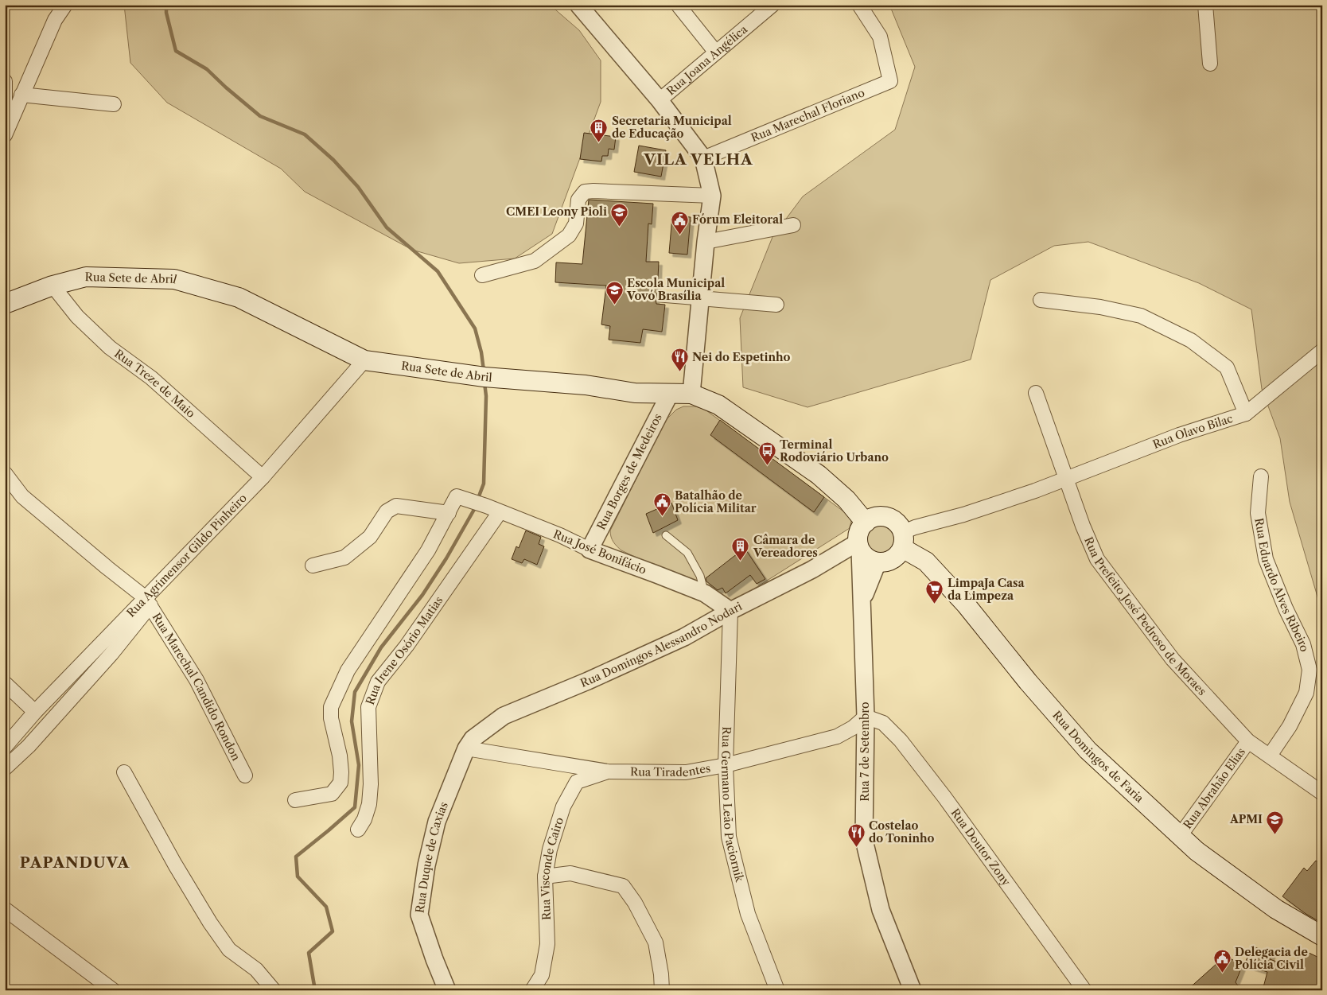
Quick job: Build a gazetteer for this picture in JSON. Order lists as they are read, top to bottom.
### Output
{
  "streets": {
    "main road": ["Rua Sete de Abril", "Rua Domingos de Faria"],
    "street": [
      "Rua Joana Angélica",
      "Rua Marechal Floriano",
      "Rua Treze de Maio",
      "Rua Olavo Bilac",
      "Rua Borges de Medeiros",
      "Rua José Bonifácio",
      "Rua Agrimensor Gildo Pinheiro",
      "Rua Eduardo Alves Ribeiro",
      "Rua Prefeito José Pedroso de Moraes",
      "Rua Domingos Alessandro Nodari",
      "Rua Irene Osório Matias",
      "Rua Marechal Candido Rondon",
      "Rua 7 de Setembro",
      "Rua Tiradentes",
      "Rua Abrahão Elias",
      "Rua Germano Leão Paciornik",
      "Rua Doutor Zony",
      "Rua Duque de Caxias",
      "Rua Visconde Cairo"
    ]
  },
  "crossings": [
    ["Rua Sete de Abril", "Rua Treze de Maio"],
    ["Rua Sete de Abril", "Rua Olavo Bilac"],
    ["Rua Sete de Abril", "Rua Borges de Medeiros"],
    ["Rua Sete de Abril", "Rua Agrimensor Gildo Pinheiro"],
    ["Rua Sete de Abril", "Rua Domingos Alessandro Nodari"],
    ["Rua Sete de Abril", "Rua 7 de Setembro"],
    ["Rua Sete de Abril", "Rua Domingos de Faria"],
    ["Rua Treze de Maio", "Rua Agrimensor Gildo Pinheiro"],
    ["Rua Olavo Bilac", "Rua Prefeito José Pedroso de Moraes"],
    ["Rua Olavo Bilac", "Rua Domingos Alessandro Nodari"],
    ["Rua Olavo Bilac", "Rua 7 de Setembro"],
    ["Rua Olavo Bilac", "Rua Domingos de Faria"],
    ["Rua Borges de Medeiros", "Rua José Bonifácio"],
    ["Rua José Bonifácio", "Rua Domingos Alessandro Nodari"],
    ["Rua José Bonifácio", "Rua Irene Osório Matias"],
    ["Rua José Bonifácio", "Rua Germano Leão Paciornik"],
    ["Rua Agrimensor Gildo Pinheiro", "Rua Marechal Candido Rondon"],
    ["Rua Eduardo Alves Ribeiro", "Rua Prefeito José Pedroso de Moraes"],
    ["Rua Prefeito José Pedroso de Moraes", "Rua Abrahão Elias"],
    ["Rua Domingos Alessandro Nodari", "Rua 7 de Setembro"],
    ["Rua Domingos Alessandro Nodari", "Rua Domingos de Faria"],
    ["Rua Domingos Alessandro Nodari", "Rua Tiradentes"],
    ["Rua Domingos Alessandro Nodari", "Rua Germano Leão Paciornik"],
    ["Rua Domingos Alessandro Nodari", "Rua Duque de Caxias"],
    ["Rua 7 de Setembro", "Rua Domingos de Faria"],
    ["Rua 7 de Setembro", "Rua Tiradentes"],
    ["Rua 7 de Setembro", "Rua Doutor Zony"],
    ["Rua Domingos de Faria", "Rua Abrahão Elias"],
    ["Rua Tiradentes", "Rua Germano Leão Paciornik"],
    ["Rua Tiradentes", "Rua Doutor Zony"],
    ["Rua Tiradentes", "Rua Duque de Caxias"],
    ["Rua Tiradentes", "Rua Visconde Cairo"]
  ],
  "districts": ["VILA VELHA", "PAPANDUVA"],
  "places": {
    "building": ["Secretaria Municipal de Educação", "Câmara de Vereadores"],
    "school or university": ["CMEI Leony Pioli", "Escola Municipal Vovó Brasília", "APMI"],
    "public building": ["Fórum Eleitoral", "Batalhão de Polícia Militar", "Delegacia de Polícia Civil"],
    "restaurant": ["Nei do Espetinho", "Costelao do Toninho"],
    "bus stop": ["Terminal Rodoviário Urbano"],
    "supermarket": ["LimpaJa Casa da Limpeza"]
  }
}
